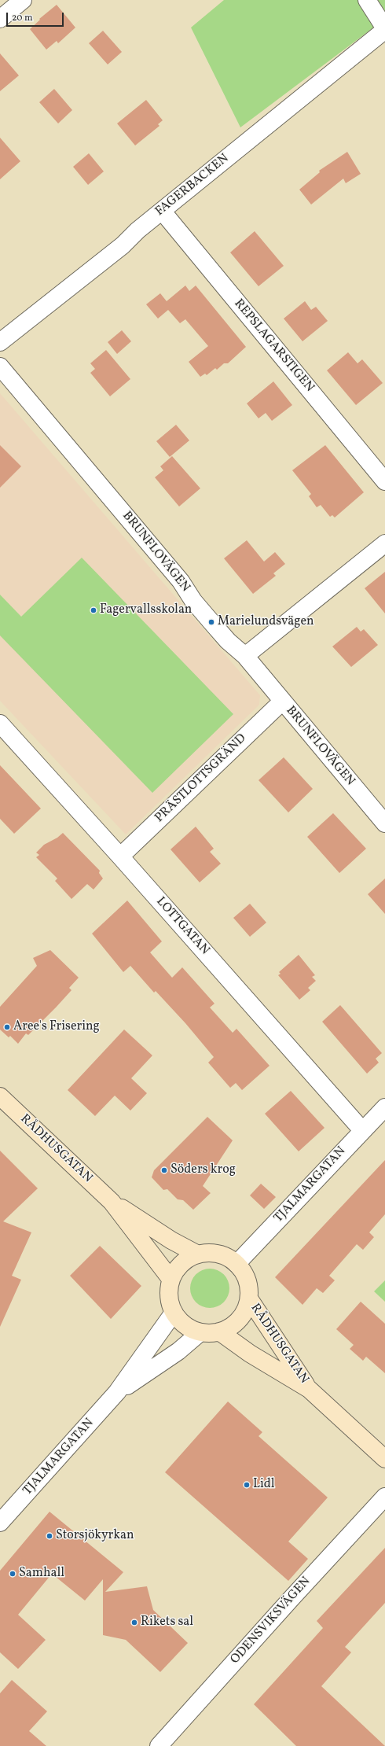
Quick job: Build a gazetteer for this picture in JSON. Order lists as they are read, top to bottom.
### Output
{
  "streets": {
    "main road": ["RÅDHUSGATAN"],
    "street": [
      "FAGERBACKEN",
      "REPSLAGARSTIGEN",
      "BRUNFLOVÄGEN",
      "PRÄSTLOTTSGRÄND",
      "LOTTGATAN",
      "TJALMARGATAN",
      "ODENSVIKSVÄGEN"
    ]
  },
  "crossings": [
    ["FAGERBACKEN", "REPSLAGARSTIGEN"],
    ["BRUNFLOVÄGEN", "PRÄSTLOTTSGRÄND"],
    ["PRÄSTLOTTSGRÄND", "LOTTGATAN"],
    ["LOTTGATAN", "TJALMARGATAN"],
    ["RÅDHUSGATAN", "TJALMARGATAN"]
  ],
  "places": [
    "Fagervallsskolan",
    "Marielundsvägen",
    "Aree's Frisering",
    "Söders krog",
    "Lidl",
    "Storsjökyrkan",
    "Samhall",
    "Rikets sal"
  ],
  "scale_bar": "20 m"
}
